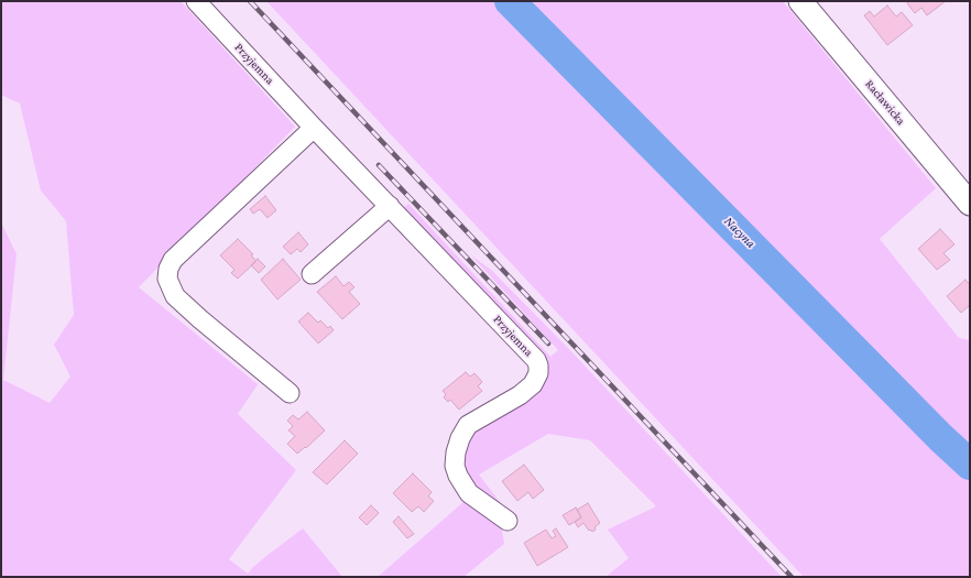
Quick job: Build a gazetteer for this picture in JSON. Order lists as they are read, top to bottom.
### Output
{
  "streets": {
    "street": ["Przyjemna", "Racławicka"]
  },
  "water": ["Nacyna"]
}
